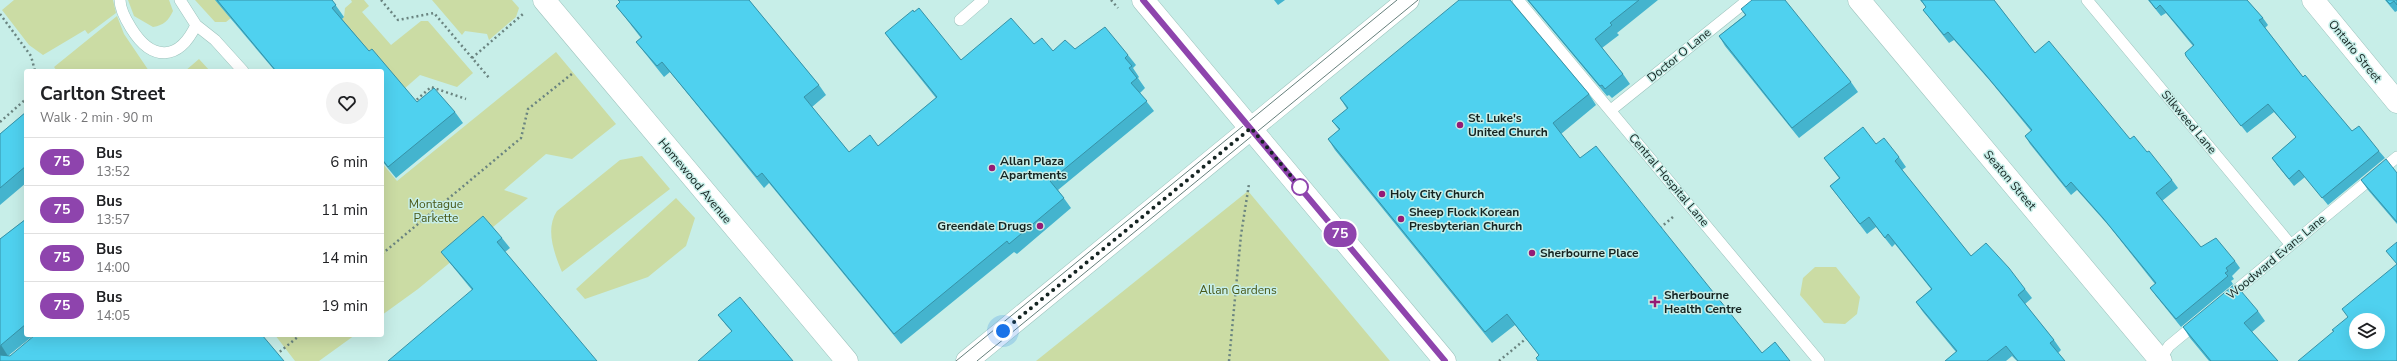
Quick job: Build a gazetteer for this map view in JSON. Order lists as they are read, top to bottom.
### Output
{
  "streets": {
    "street": ["Ontario Street", "Seaton Street", "Homewood Avenue"],
    "lane": [
      "Doctor O Lane",
      "Silkweed Lane",
      "Central Hospital Lane",
      "Woodward Evans Lane"
    ]
  },
  "crossings": [
    ["Doctor O Lane", "Central Hospital Lane"],
    ["Silkweed Lane", "Woodward Evans Lane"]
  ],
  "parks": ["Montague Parkette", "Allan Gardens"],
  "places": {
    "other": [
      "St. Luke's United Church",
      "Allan Plaza Apartments",
      "Holy City Church",
      "Sheep Flock Korean Presbyterian Church",
      "Greendale Drugs",
      "Sherbourne Place"
    ],
    "health": ["Sherbourne Health Centre"]
  },
  "lines": ["bus line 75"],
  "page": {
    "on_map": "75",
    "heading": ["Carlton Street", "Walk · 2 min · 90 m"],
    "list": [
      {
        "mark": "75",
        "name": "Bus",
        "note": "13:52",
        "value": "6 min"
      },
      {
        "mark": "75",
        "name": "Bus",
        "note": "13:57",
        "value": "11 min"
      },
      {
        "mark": "75",
        "name": "Bus",
        "note": "14:00",
        "value": "14 min"
      },
      {
        "mark": "75",
        "name": "Bus",
        "note": "14:05",
        "value": "19 min"
      }
    ]
  }
}
